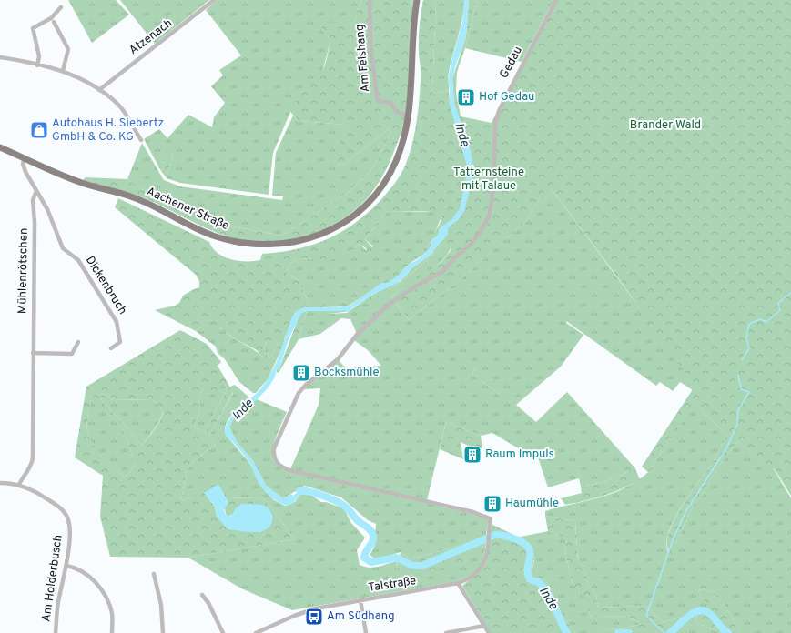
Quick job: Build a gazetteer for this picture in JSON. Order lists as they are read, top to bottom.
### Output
{
  "streets": {
    "main road": ["Aachener Straße"],
    "street": [
      "Atzenach",
      "Am Felshang",
      "Gedau",
      "Mühlenrötschen",
      "Dickenbruch",
      "Am Holderbusch",
      "Talstraße"
    ]
  },
  "crossings": [
    ["Am Felshang", "Aachener Straße"],
    ["Gedau", "Talstraße"],
    ["Aachener Straße", "Dickenbruch"],
    ["Mühlenrötschen", "Dickenbruch"],
    ["Mühlenrötschen", "Am Holderbusch"]
  ],
  "water": ["Inde"],
  "parks": ["Brander Wald", "Tatternsteine mit Talaue"],
  "places": {
    "building": [
      "Hof Gedau",
      "Bocksmühle",
      "Raum Impuls",
      "Haumühle"
    ],
    "shop": ["Autohaus H. Siebertz GmbH & Co. KG"],
    "bus stop": ["Am Südhang"]
  }
}
